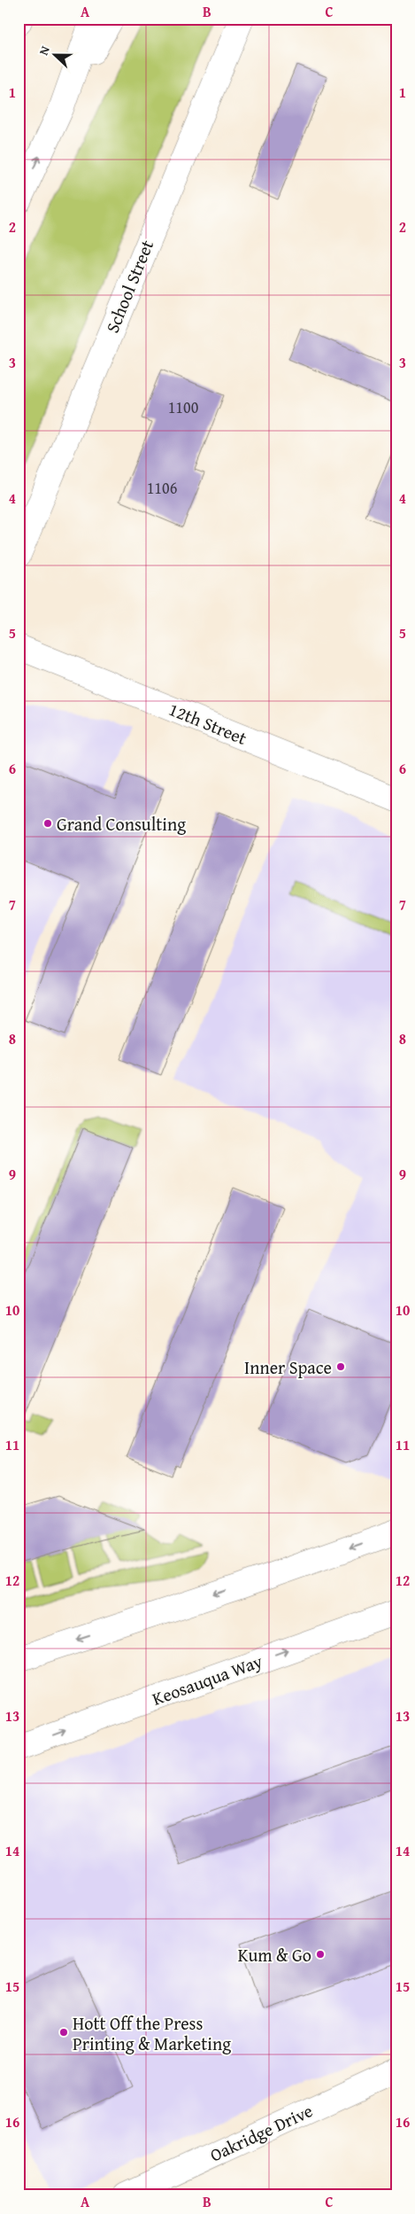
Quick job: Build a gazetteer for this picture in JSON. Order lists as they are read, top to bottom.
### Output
{
  "streets": {
    "main road": [
      "School Street",
      "12th Street",
      "Keosauqua Way",
      "Oakridge Drive"
    ]
  },
  "places": [
    "Grand Consulting",
    "Inner Space",
    "Kum & Go",
    "Hott Off the Press Printing & Marketing"
  ],
  "house_numbers": ["1100", "1106"],
  "north": "left",
  "grid": {
    "columns": ["A", "B", "C"],
    "rows": [
      "1",
      "2",
      "3",
      "4",
      "5",
      "6",
      "7",
      "8",
      "9",
      "10",
      "11",
      "12",
      "13",
      "14",
      "15",
      "16"
    ]
  }
}
